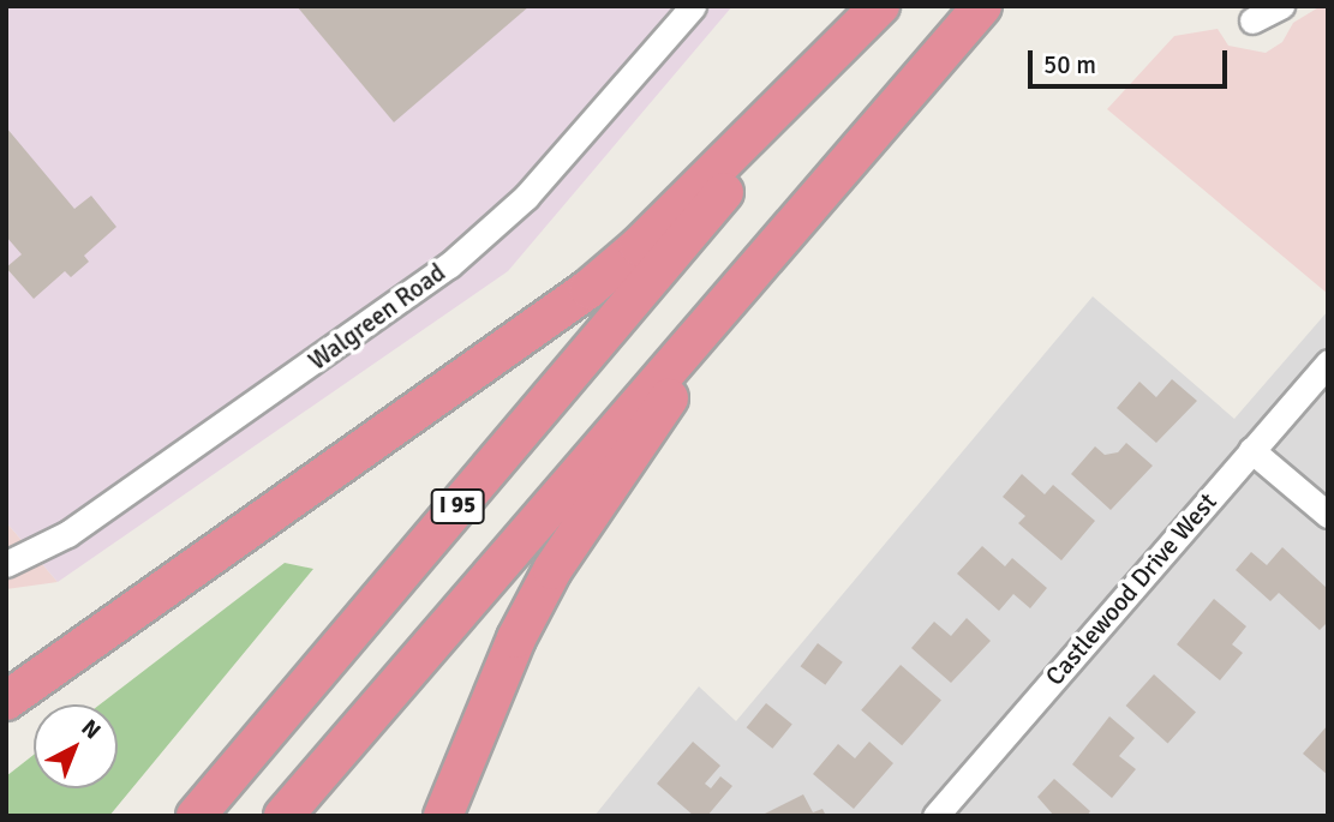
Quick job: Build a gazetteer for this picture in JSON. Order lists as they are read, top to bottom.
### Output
{
  "streets": {
    "highway": ["I 95"],
    "street": ["Walgreen Road", "Castlewood Drive West"]
  },
  "scale_bar": "50 m",
  "north": "top right"
}
